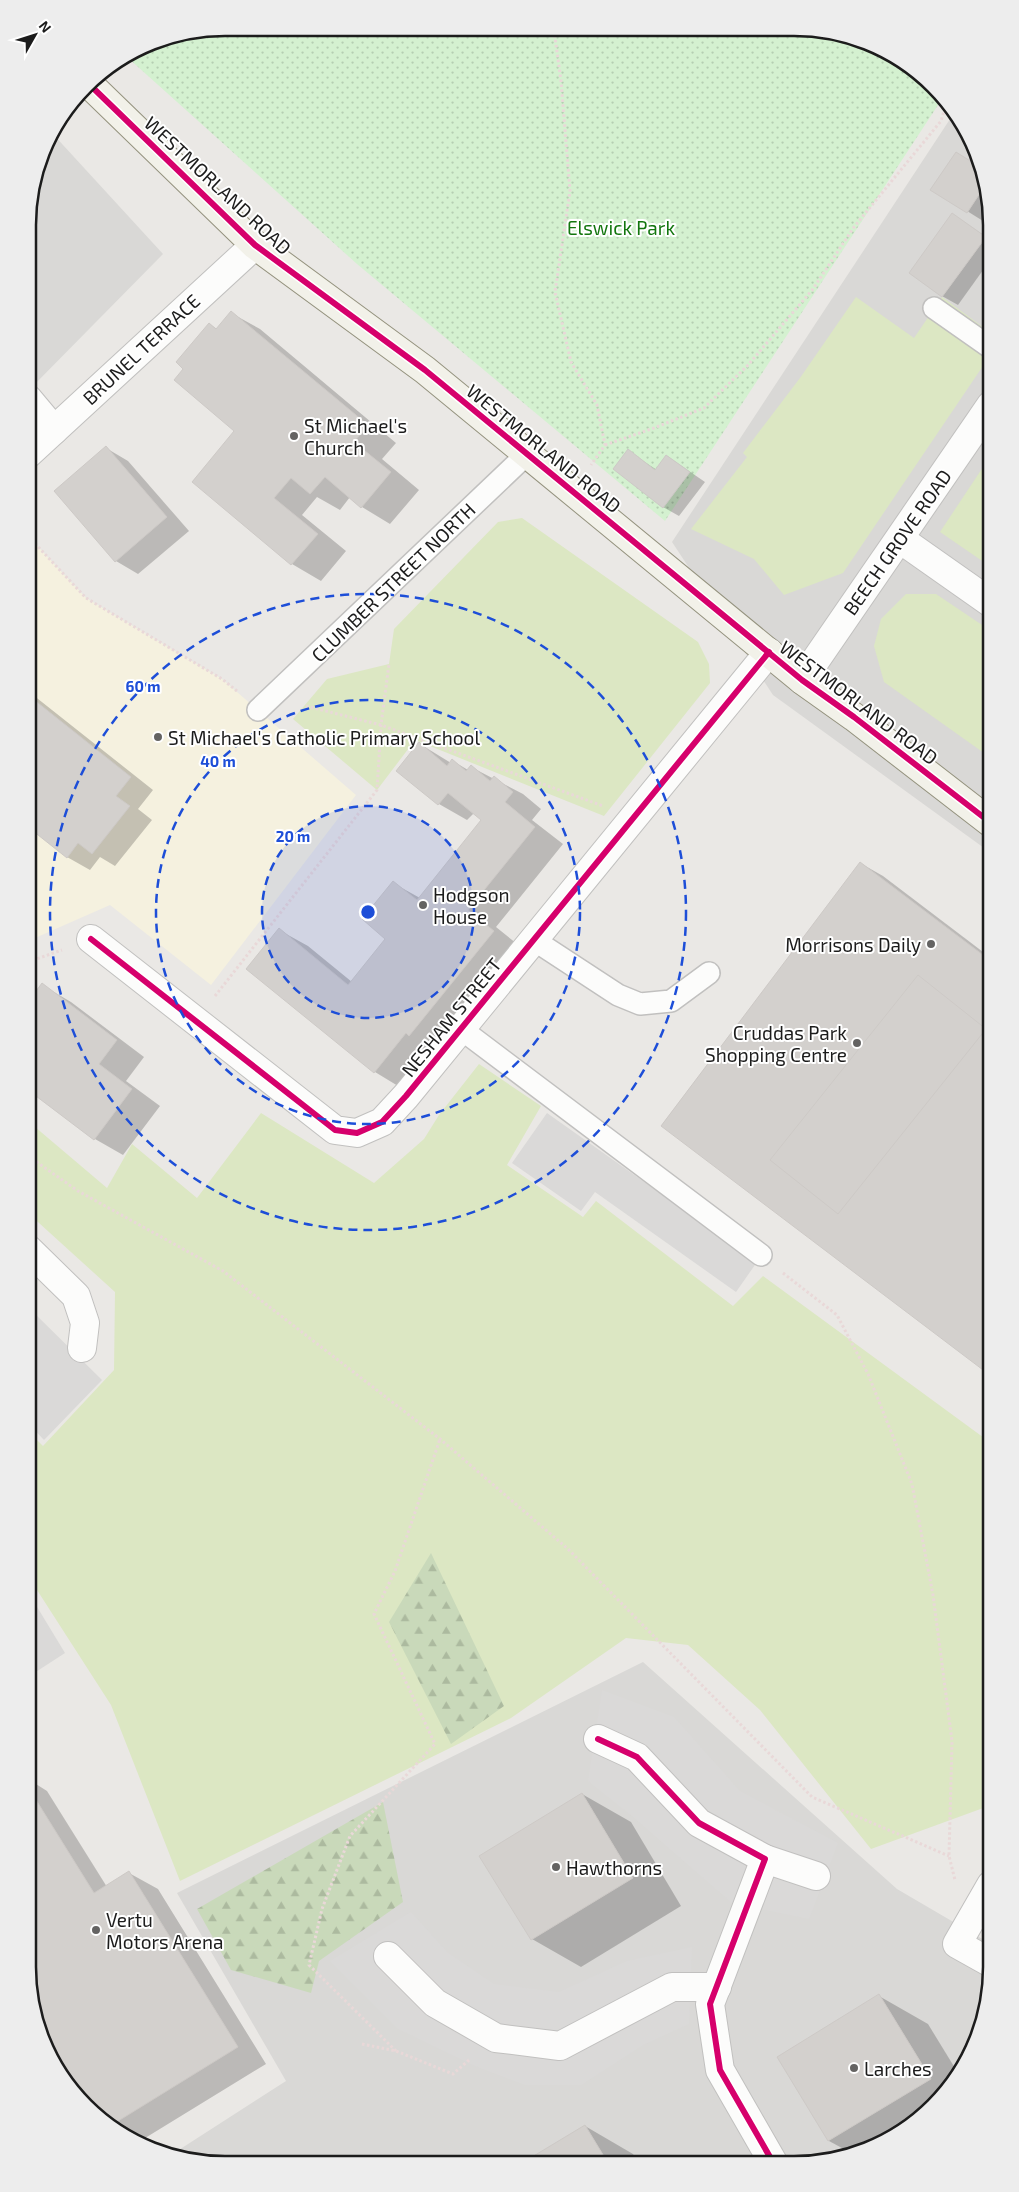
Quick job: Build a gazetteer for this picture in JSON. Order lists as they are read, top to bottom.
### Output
{
  "streets": {
    "street": [
      "WESTMORLAND ROAD",
      "BRUNEL TERRACE",
      "BEECH GROVE ROAD",
      "NESHAM STREET"
    ],
    "lane": ["CLUMBER STREET NORTH"]
  },
  "crossings": [
    ["WESTMORLAND ROAD", "BRUNEL TERRACE"],
    ["WESTMORLAND ROAD", "BEECH GROVE ROAD"],
    ["WESTMORLAND ROAD", "CLUMBER STREET NORTH"],
    ["WESTMORLAND ROAD", "NESHAM STREET"]
  ],
  "parks": ["Elswick Park"],
  "places": [
    "St Michael's Church",
    "St Michael's Catholic Primary School",
    "Hodgson House",
    "Morrisons Daily",
    "Cruddas Park Shopping Centre",
    "Hawthorns",
    "Vertu Motors Arena",
    "Larches"
  ],
  "north": "top right",
  "rings": ["60 m", "40 m", "20 m"]
}
